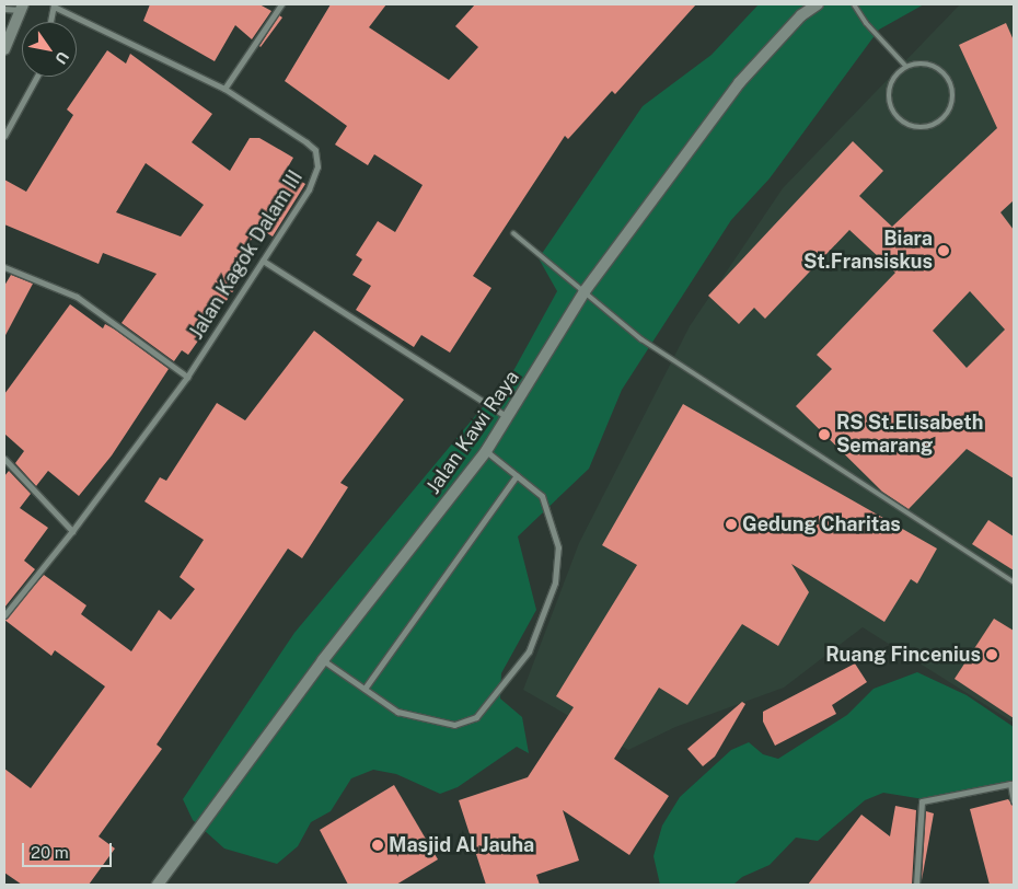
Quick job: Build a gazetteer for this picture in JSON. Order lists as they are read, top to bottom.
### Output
{
  "streets": {
    "main road": ["Jalan Kawi Raya"],
    "street": ["Jalan Kagok Dalam III"]
  },
  "places": [
    "Biara St.Fransiskus",
    "RS St.Elisabeth Semarang",
    "Gedung Charitas",
    "Ruang Fincenius",
    "Masjid Al Jauha"
  ],
  "scale_bar": "20 m",
  "north": "bottom right"
}
